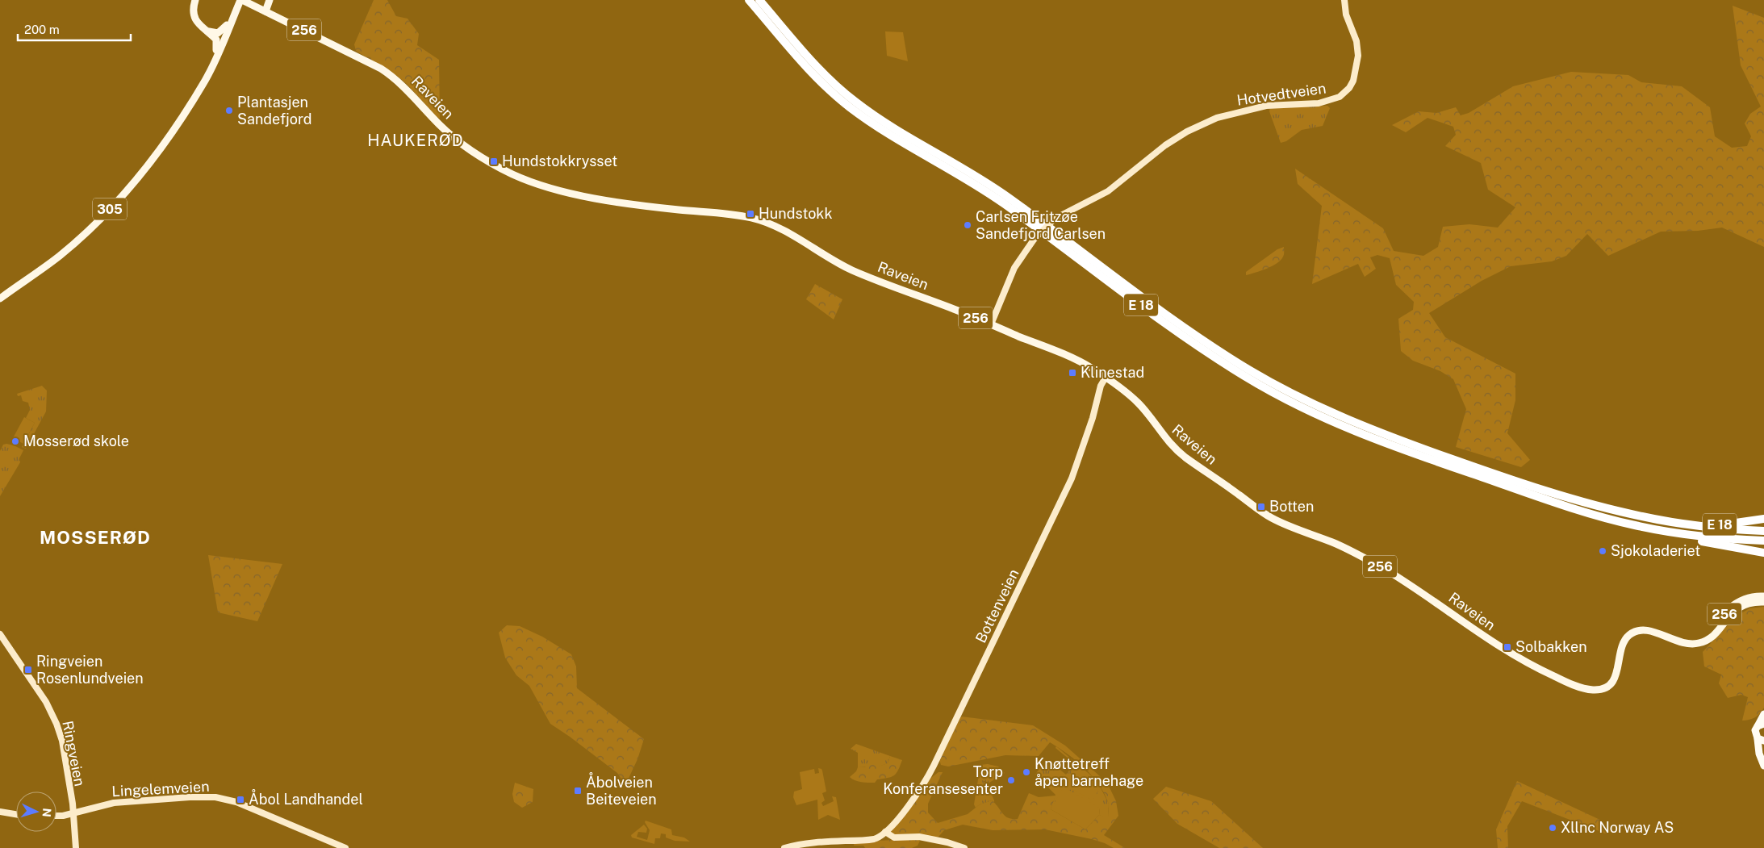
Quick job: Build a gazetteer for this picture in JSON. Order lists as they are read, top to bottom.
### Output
{
  "streets": {
    "highway": ["E 18"],
    "main road": [
      "256",
      "Hotvedtveien",
      "Raveien",
      "305",
      "Bottenveien",
      "Ringveien",
      "Lingelemveien"
    ]
  },
  "crossings": [
    ["256", "Raveien"],
    ["Hotvedtveien", "Raveien"],
    ["Raveien", "305"],
    ["Raveien", "Bottenveien"],
    ["Ringveien", "Lingelemveien"]
  ],
  "districts": ["HAUKERØD", "MOSSERØD"],
  "places": {
    "other": [
      "Plantasjen Sandefjord",
      "Carlsen Fritzøe Sandefjord Carlsen",
      "Mosserød skole",
      "Sjokoladeriet",
      "Knøttetreff åpen barnehage",
      "Torp Konferansesenter",
      "Xllnc Norway AS"
    ],
    "transit": [
      "Hundstokkrysset",
      "Hundstokk",
      "Klinestad",
      "Botten",
      "Solbakken",
      "Ringveien Rosenlundveien",
      "Åbolveien Beiteveien",
      "Åbol Landhandel"
    ]
  },
  "scale_bar": "200 m",
  "north": "right"
}
